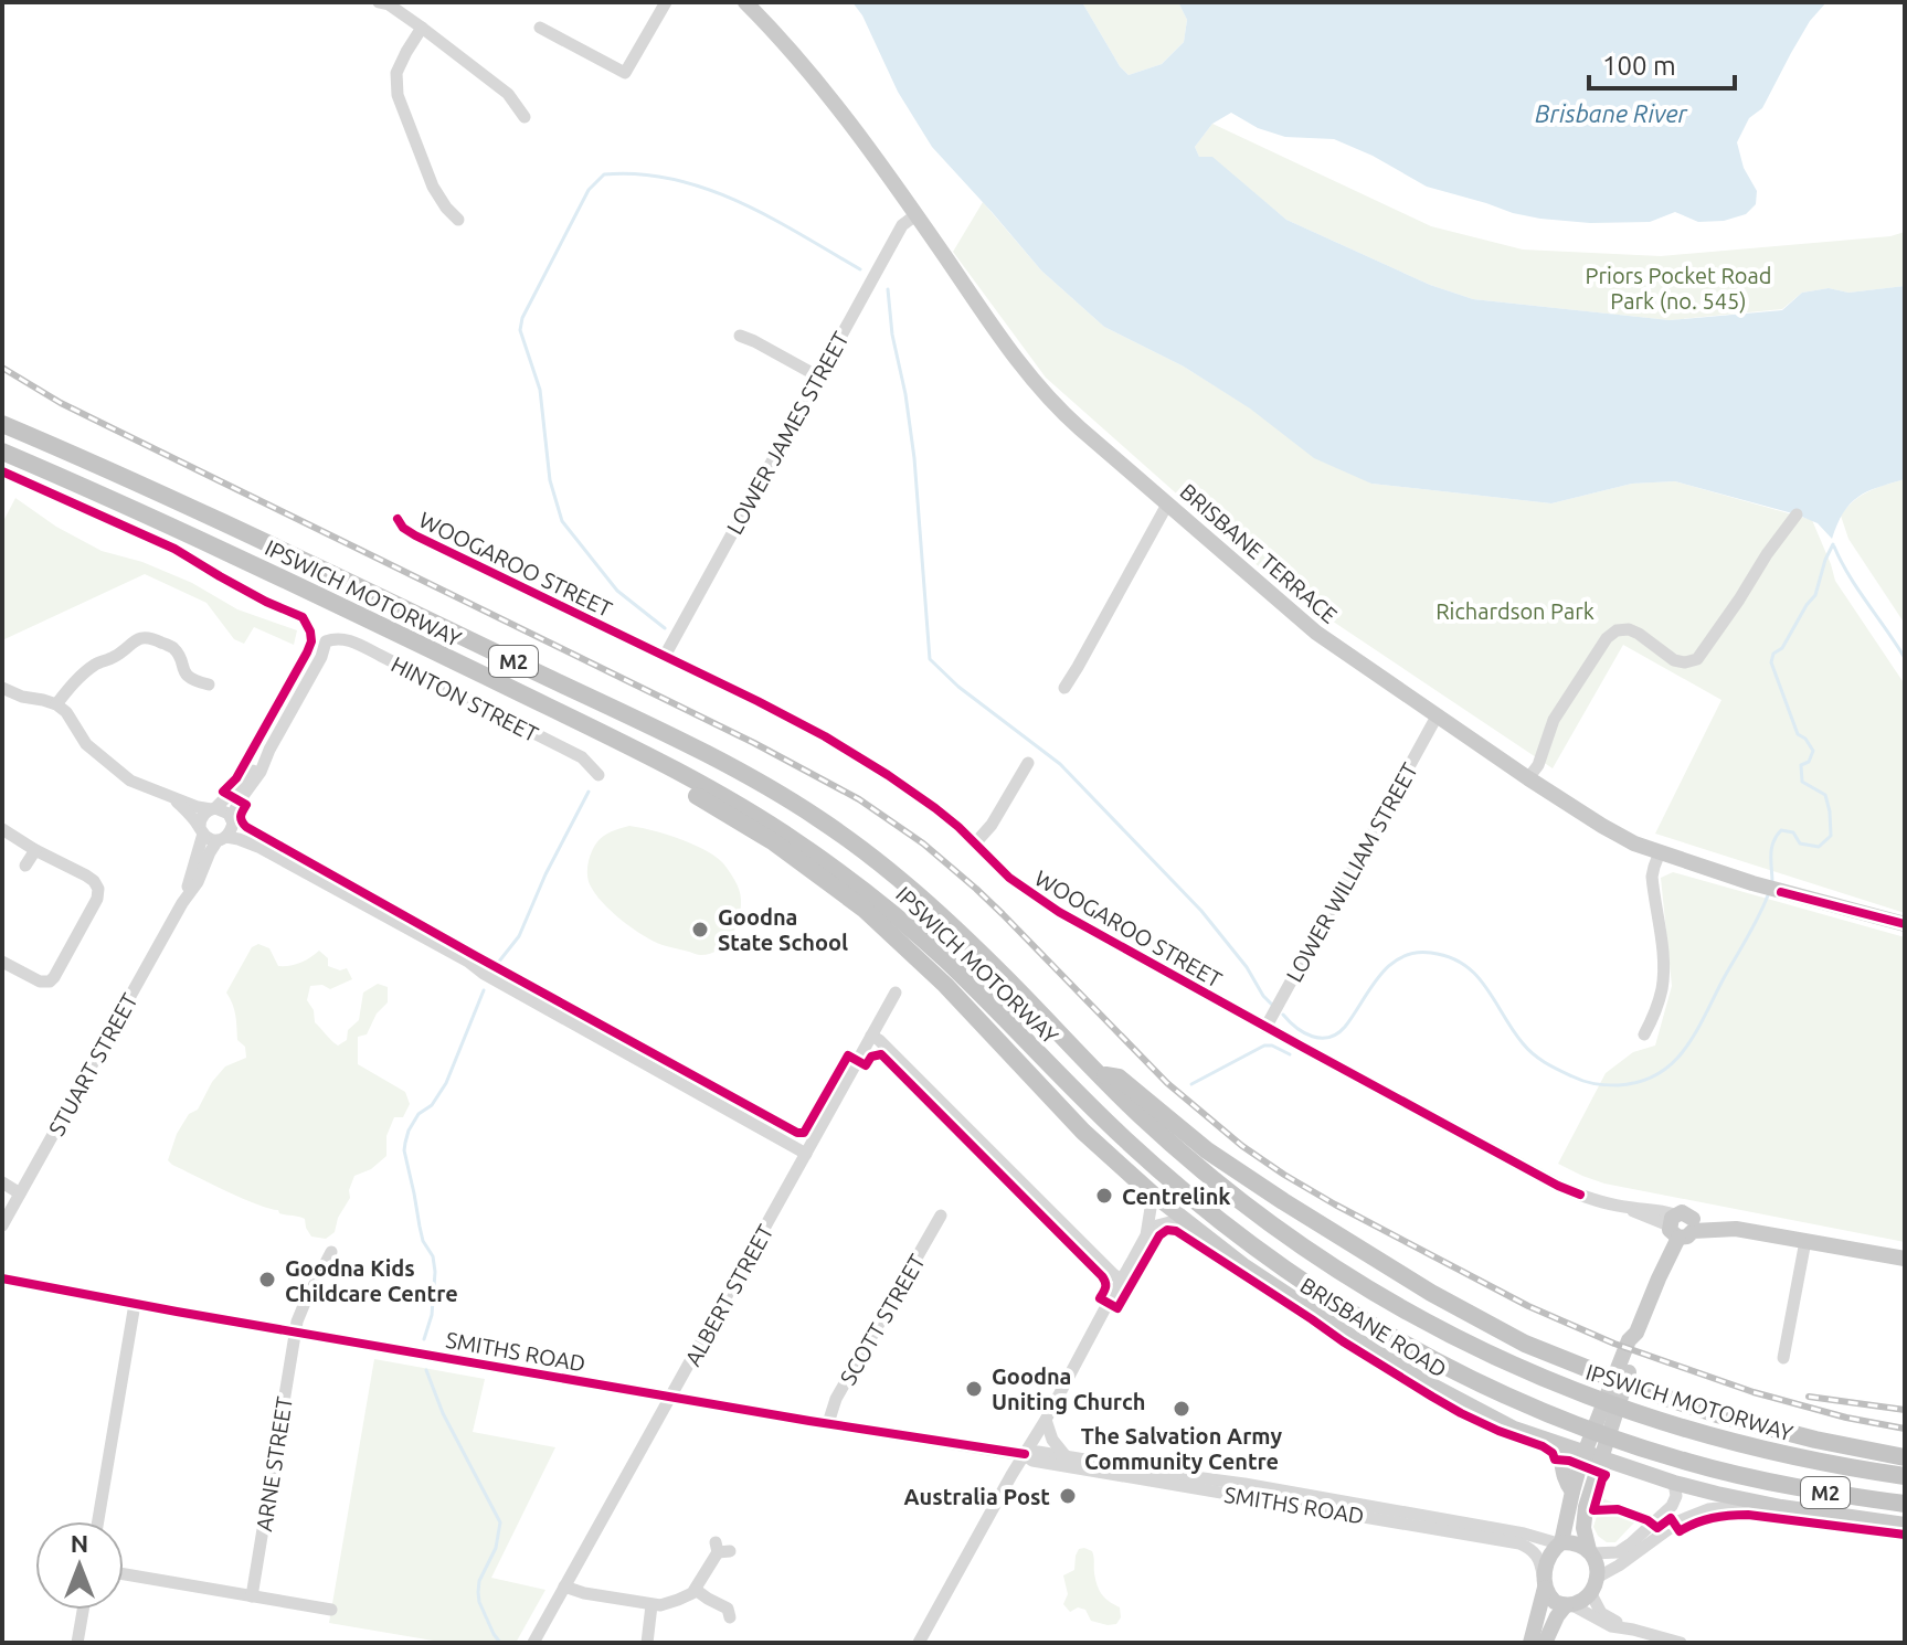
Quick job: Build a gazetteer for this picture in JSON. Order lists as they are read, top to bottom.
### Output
{
  "streets": {
    "highway": ["IPSWICH MOTORWAY", "M2"],
    "main road": ["BRISBANE TERRACE", "WOOGAROO STREET", "BRISBANE ROAD"],
    "street": [
      "LOWER JAMES STREET",
      "HINTON STREET",
      "LOWER WILLIAM STREET",
      "STUART STREET",
      "ALBERT STREET",
      "SCOTT STREET",
      "SMITHS ROAD",
      "ARNE STREET"
    ]
  },
  "crossings": [
    ["LOWER JAMES STREET", "BRISBANE TERRACE"],
    ["LOWER JAMES STREET", "WOOGAROO STREET"],
    ["BRISBANE TERRACE", "LOWER WILLIAM STREET"],
    ["WOOGAROO STREET", "LOWER WILLIAM STREET"],
    ["ALBERT STREET", "SMITHS ROAD"],
    ["SCOTT STREET", "SMITHS ROAD"],
    ["SMITHS ROAD", "ARNE STREET"]
  ],
  "water": ["Brisbane River"],
  "parks": ["Priors Pocket Road Park (no. 545)", "Richardson Park"],
  "places": [
    "Goodna State School",
    "Centrelink",
    "Goodna Kids Childcare Centre",
    "Goodna Uniting Church",
    "The Salvation Army Community Centre",
    "Australia Post"
  ],
  "scale_bar": "100 m",
  "north": "top"
}
